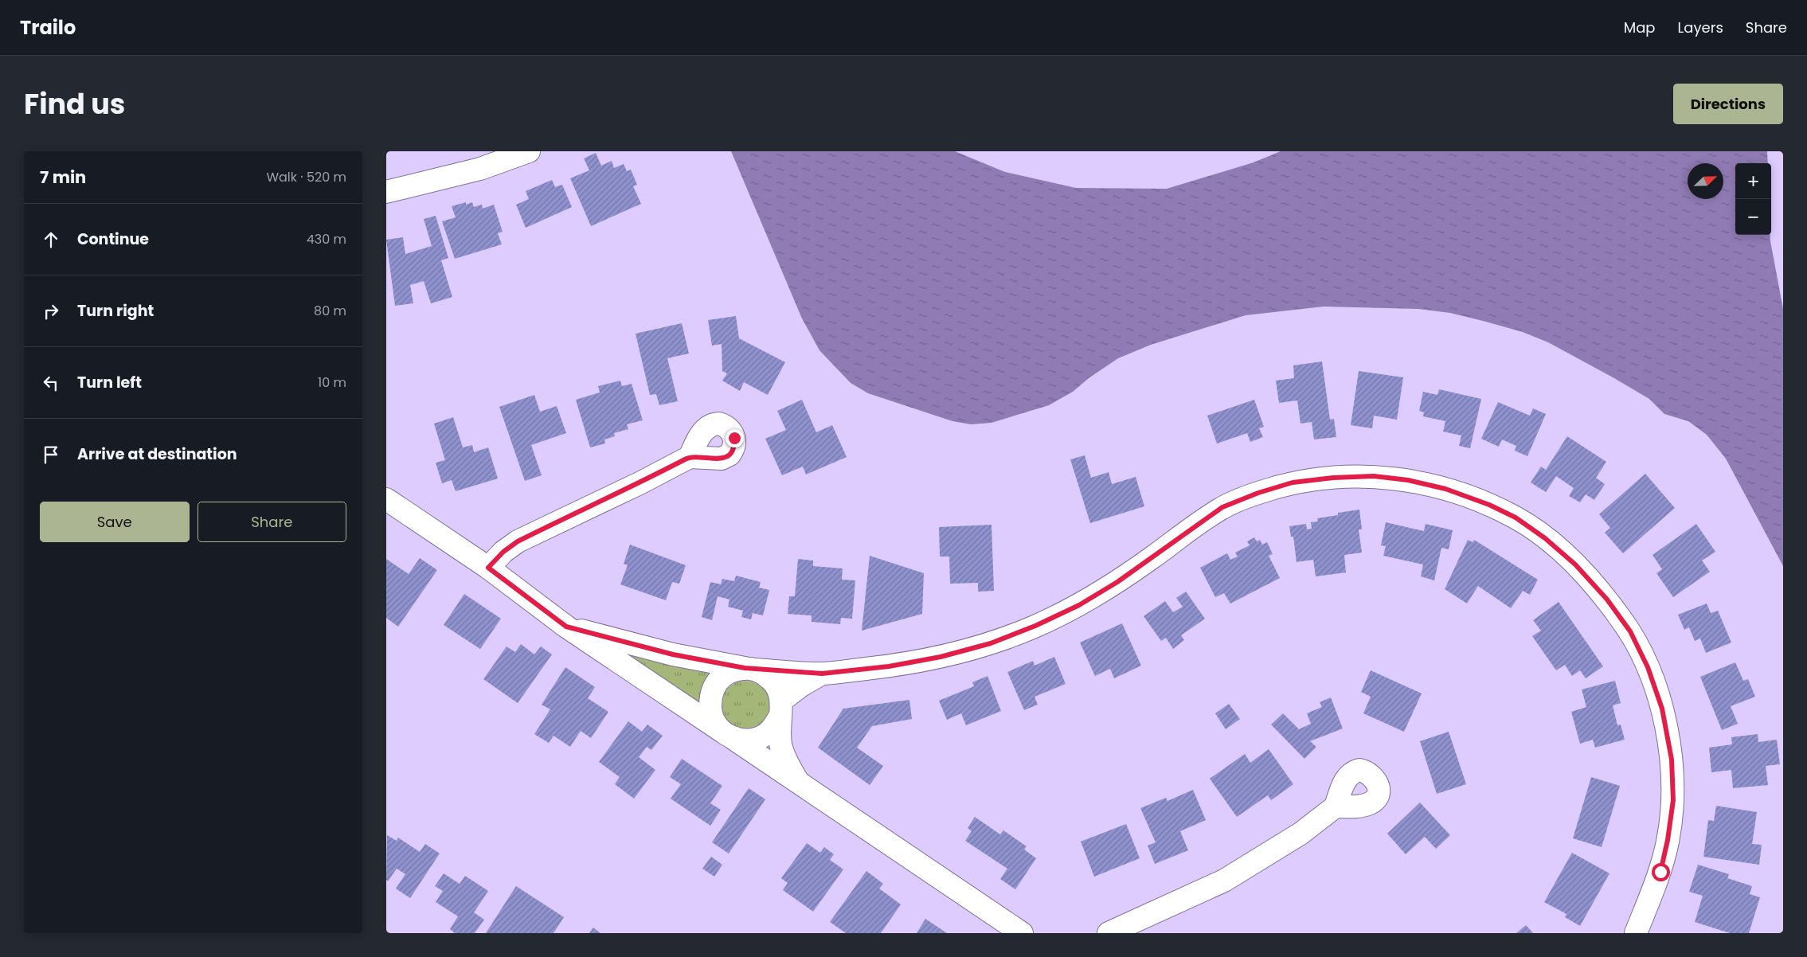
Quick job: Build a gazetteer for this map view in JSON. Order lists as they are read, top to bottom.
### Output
{
  "north": "top right",
  "page": {
    "header": "Trailo",
    "nav": ["Map", "Layers", "Share"],
    "title": "Find us",
    "buttons": [
      "Directions",
      ["Save", "Share"]
    ],
    "heading": ["7 min", "Walk · 520 m"],
    "map_buttons": ["+", "−"],
    "list": [
      ["Continue", "430 m"],
      ["Turn right", "80 m"],
      ["Turn left", "10 m"],
      "Arrive at destination"
    ]
  }
}
